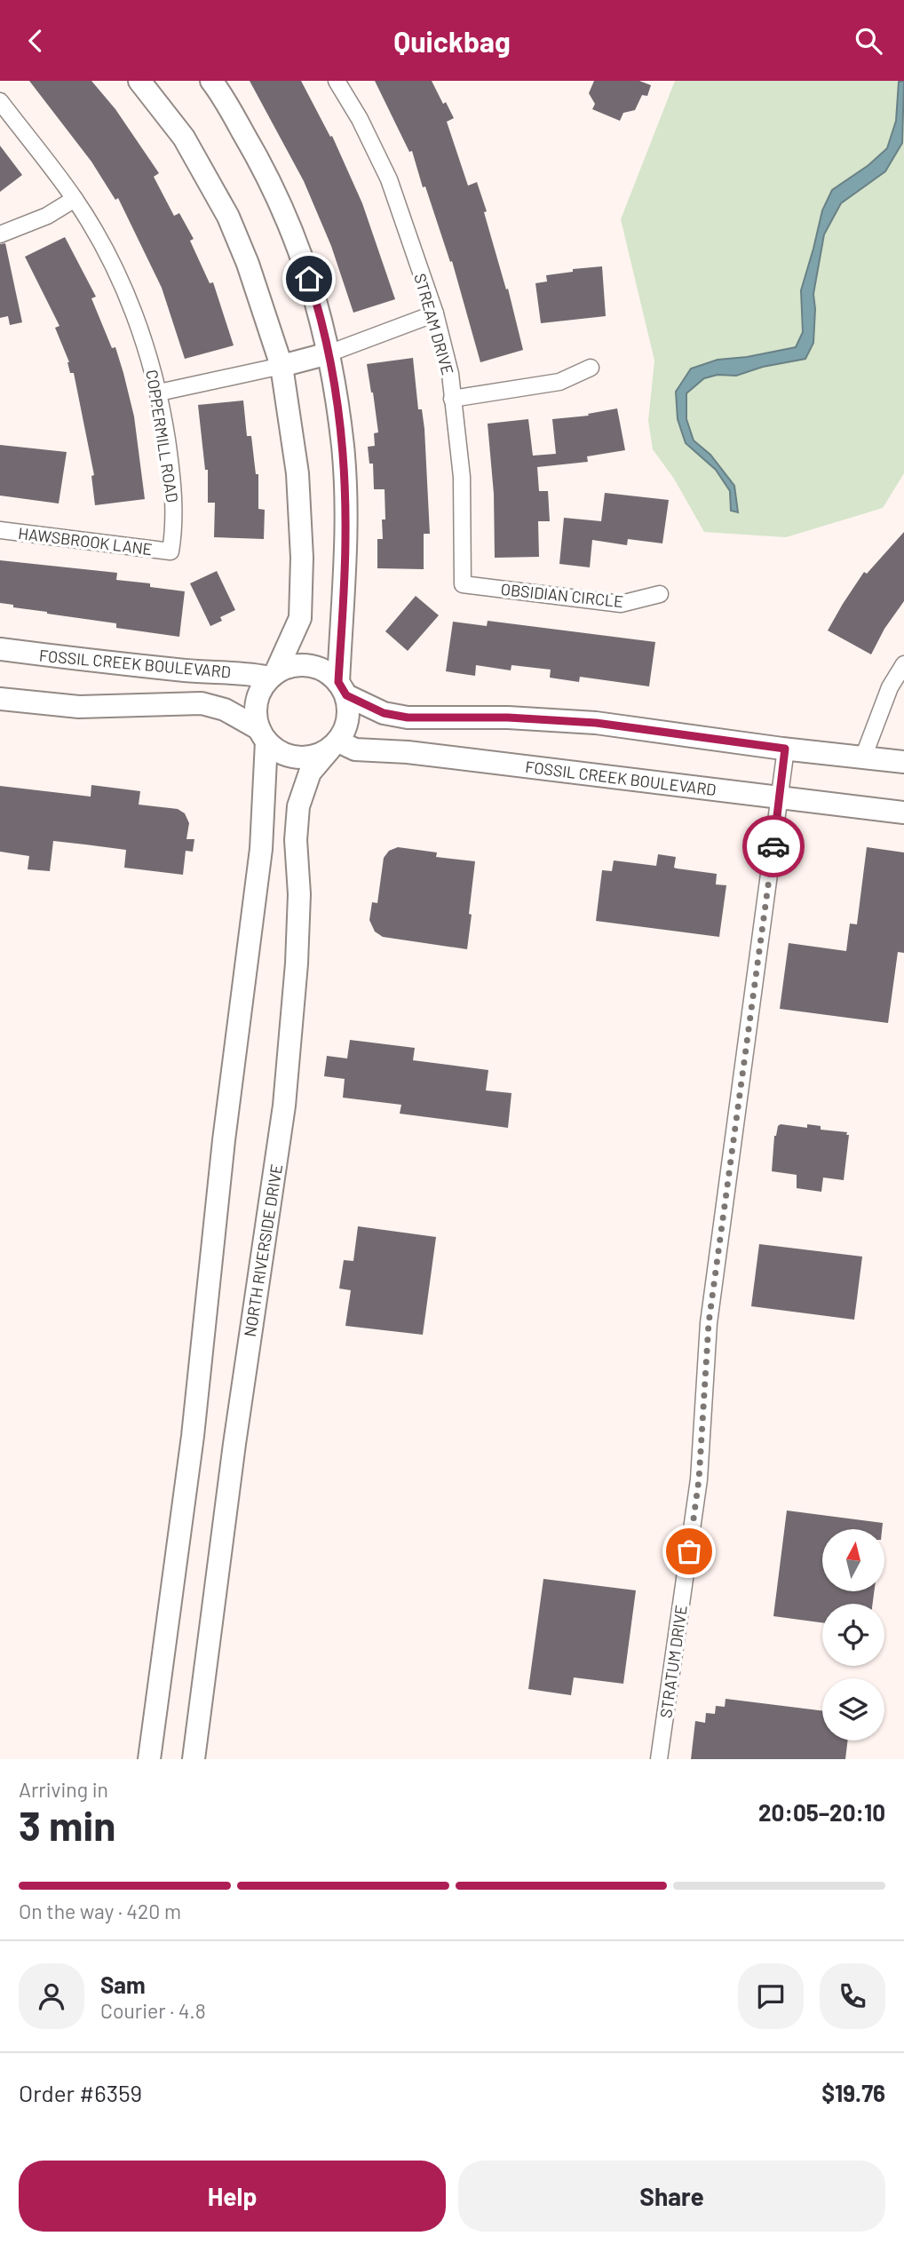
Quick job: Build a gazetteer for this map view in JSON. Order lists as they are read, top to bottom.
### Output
{
  "streets": {
    "main road": ["FOSSIL CREEK BOULEVARD", "NORTH RIVERSIDE DRIVE"],
    "street": [
      "STREAM DRIVE",
      "COPPERMILL ROAD",
      "HAWSBROOK LANE",
      "OBSIDIAN CIRCLE",
      "STRATUM DRIVE"
    ]
  },
  "crossings": [
    ["STREAM DRIVE", "OBSIDIAN CIRCLE"],
    ["COPPERMILL ROAD", "HAWSBROOK LANE"],
    ["FOSSIL CREEK BOULEVARD", "NORTH RIVERSIDE DRIVE"],
    ["FOSSIL CREEK BOULEVARD", "STRATUM DRIVE"]
  ],
  "north": "top",
  "page": {
    "header": "Quickbag",
    "heading": ["3 min", "Arriving in", "20:05–20:10"],
    "panel": [
      "Sam",
      "Courier · 4.8",
      "Order #6359",
      "$19.76"
    ],
    "bar": "On the way · 420 m",
    "buttons": ["Help", "Share"]
  }
}
